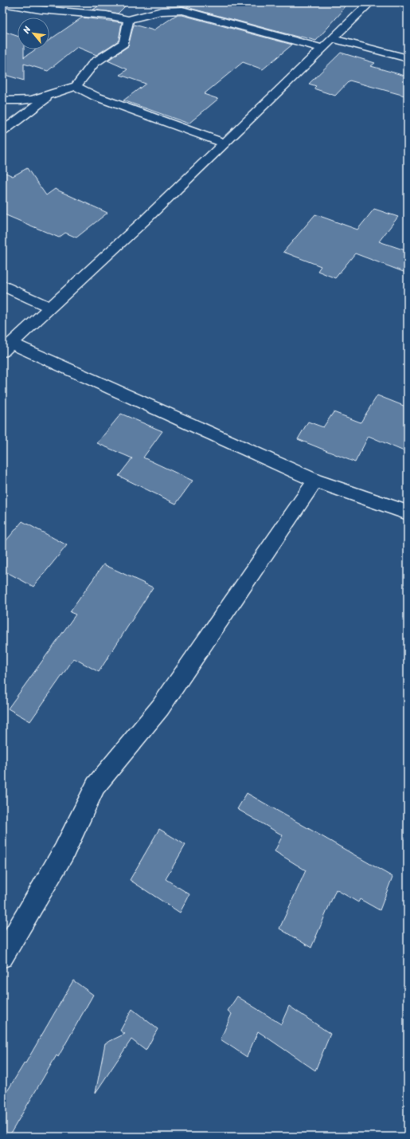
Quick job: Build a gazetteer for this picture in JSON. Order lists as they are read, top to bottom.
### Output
{
  "north": "top left"
}
